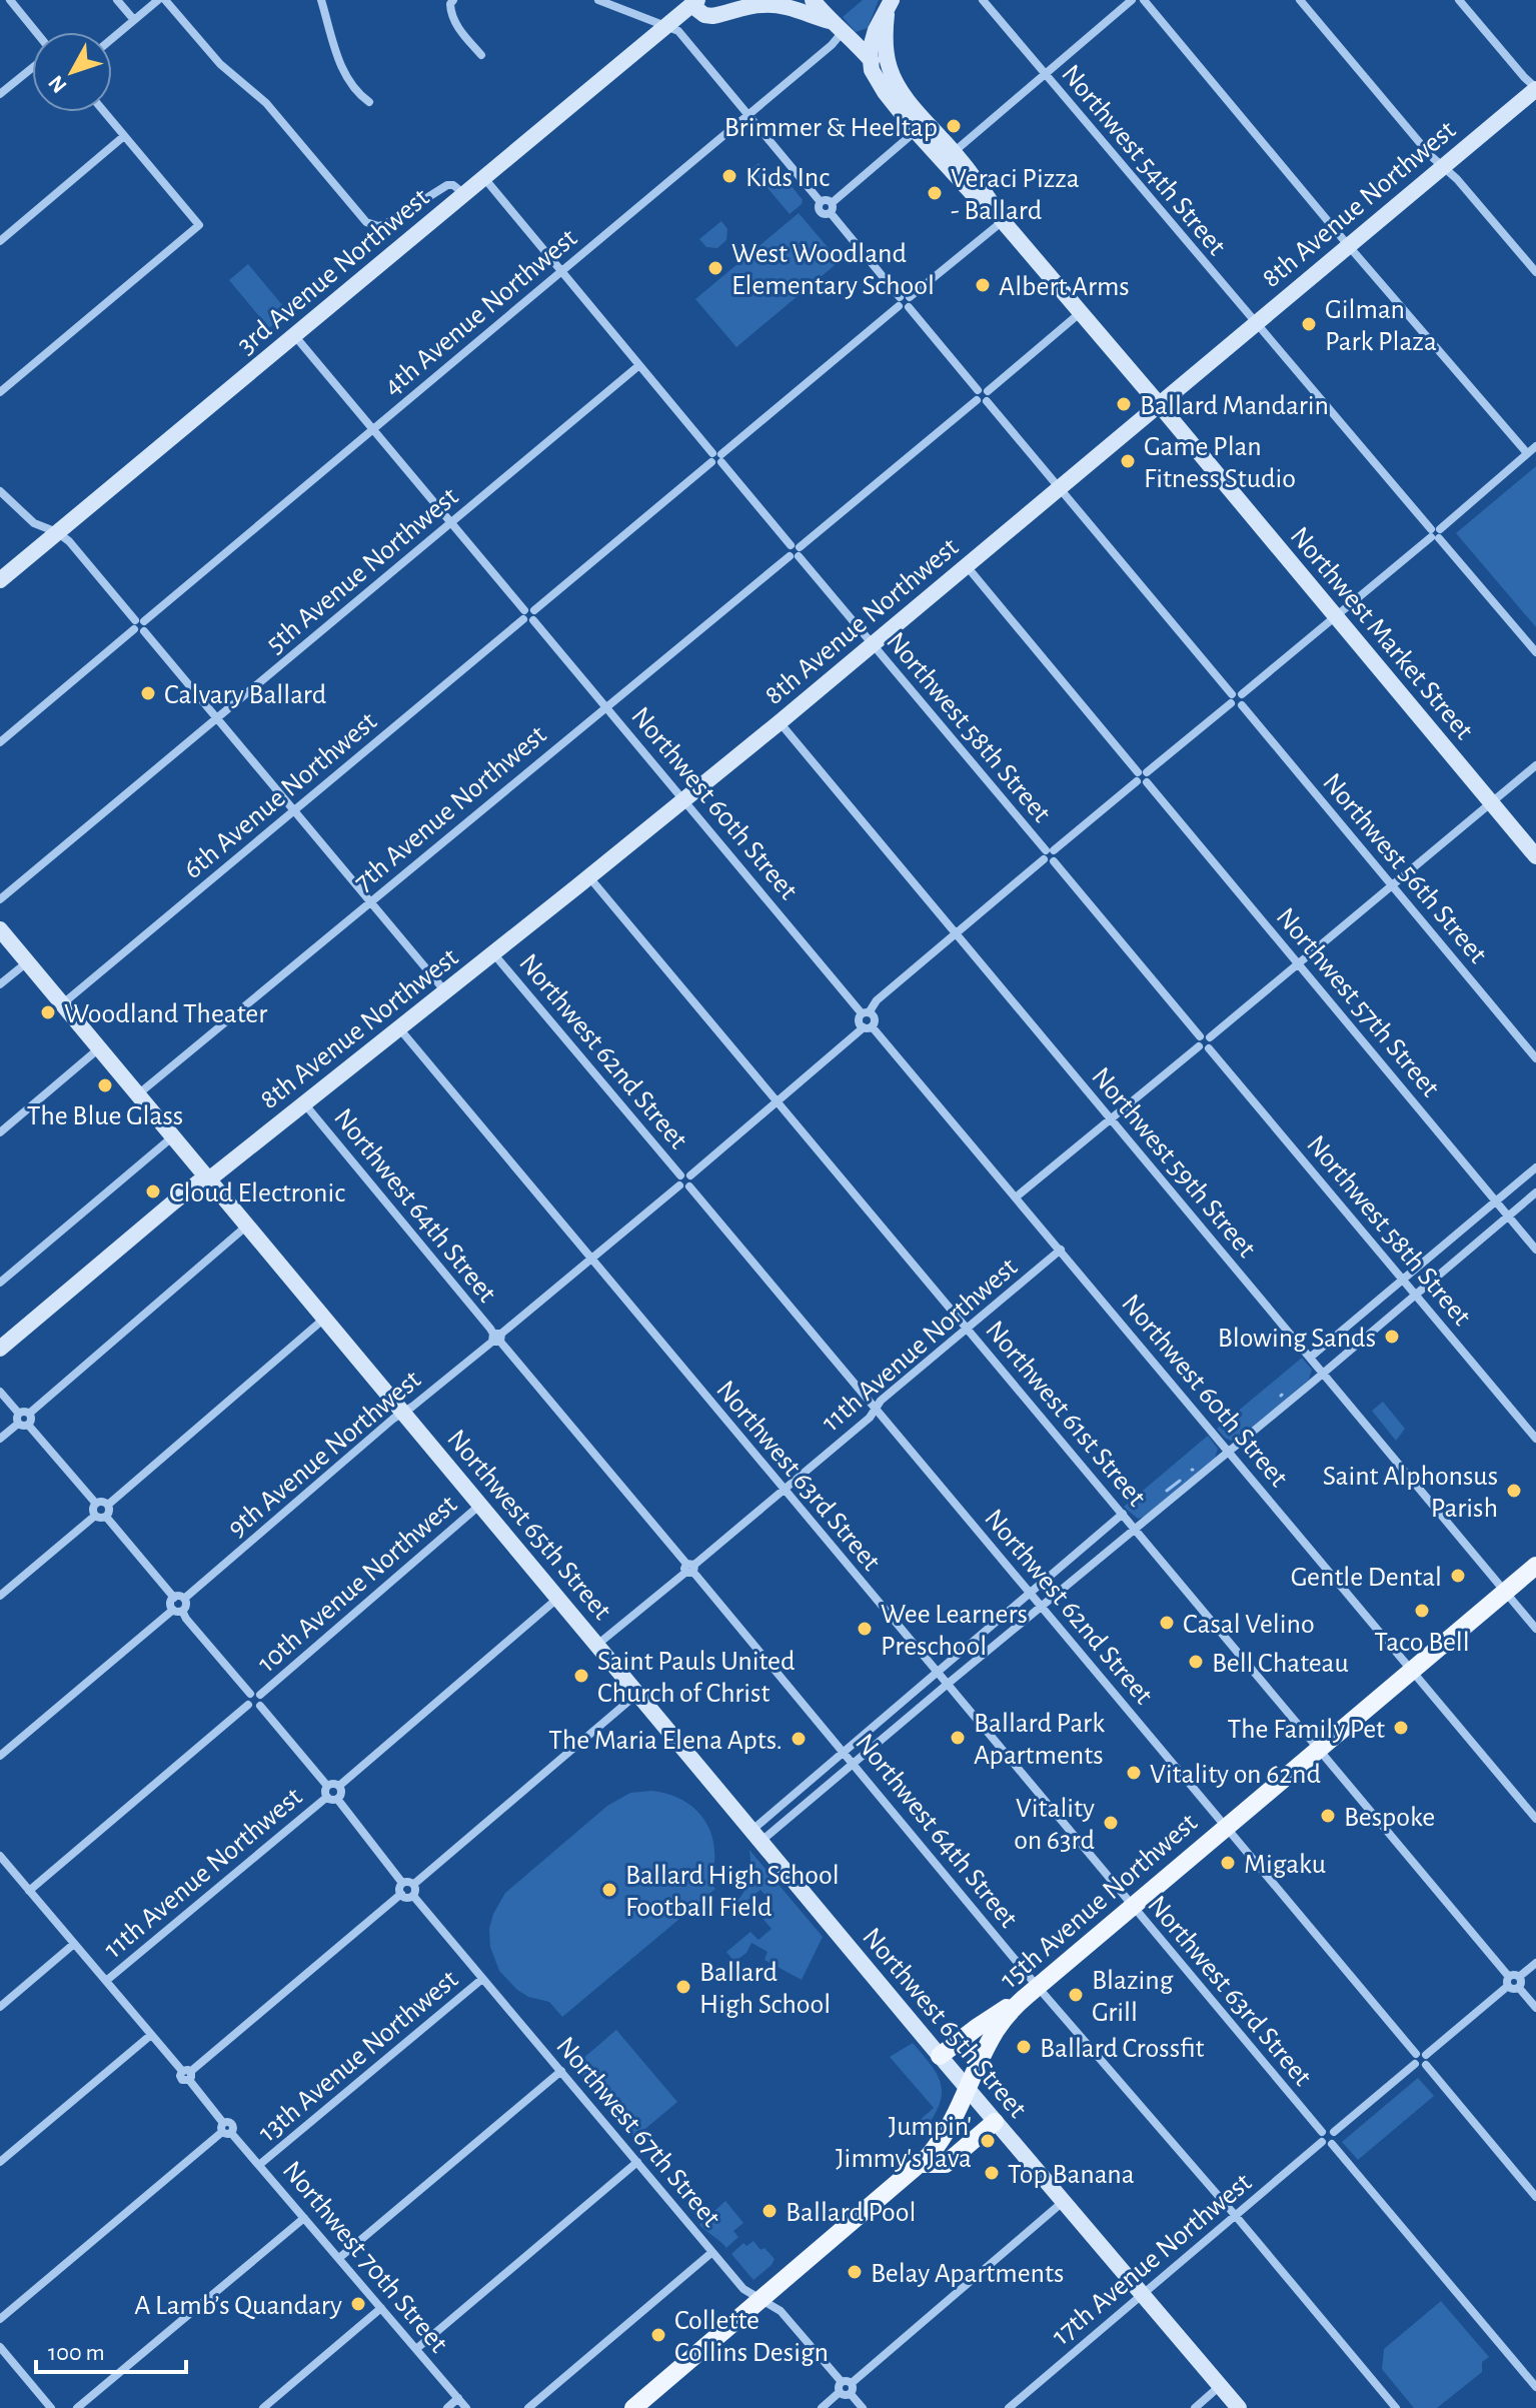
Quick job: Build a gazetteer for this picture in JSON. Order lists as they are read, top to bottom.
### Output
{
  "streets": {
    "main road": [
      "8th Avenue Northwest",
      "3rd Avenue Northwest",
      "Northwest Market Street",
      "Northwest 65th Street",
      "15th Avenue Northwest"
    ],
    "street": [
      "Northwest 54th Street",
      "4th Avenue Northwest",
      "5th Avenue Northwest",
      "Northwest 58th Street",
      "6th Avenue Northwest",
      "Northwest 60th Street",
      "7th Avenue Northwest",
      "Northwest 56th Street",
      "Northwest 57th Street",
      "Northwest 62nd Street",
      "Northwest 59th Street",
      "Northwest 64th Street",
      "11th Avenue Northwest",
      "Northwest 61st Street",
      "9th Avenue Northwest",
      "Northwest 63rd Street",
      "10th Avenue Northwest",
      "13th Avenue Northwest",
      "Northwest 67th Street",
      "Northwest 70th Street",
      "17th Avenue Northwest"
    ]
  },
  "crossings": [
    ["Northwest 54th Street", "8th Avenue Northwest"],
    ["8th Avenue Northwest", "Northwest Market Street"],
    ["8th Avenue Northwest", "Northwest 58th Street"],
    ["8th Avenue Northwest", "Northwest 60th Street"],
    ["8th Avenue Northwest", "Northwest 57th Street"],
    ["8th Avenue Northwest", "Northwest 62nd Street"],
    ["8th Avenue Northwest", "Northwest 59th Street"],
    ["8th Avenue Northwest", "Northwest 64th Street"],
    ["8th Avenue Northwest", "Northwest 61st Street"],
    ["8th Avenue Northwest", "Northwest 63rd Street"],
    ["8th Avenue Northwest", "Northwest 65th Street"],
    ["3rd Avenue Northwest", "Northwest 58th Street"],
    ["4th Avenue Northwest", "Northwest 58th Street"],
    ["5th Avenue Northwest", "Northwest 58th Street"],
    ["Northwest Market Street", "7th Avenue Northwest"],
    ["Northwest 58th Street", "7th Avenue Northwest"],
    ["6th Avenue Northwest", "Northwest 60th Street"],
    ["6th Avenue Northwest", "Northwest 65th Street"],
    ["Northwest 60th Street", "7th Avenue Northwest"],
    ["Northwest 60th Street", "11th Avenue Northwest"],
    ["Northwest 60th Street", "9th Avenue Northwest"],
    ["Northwest 60th Street", "15th Avenue Northwest"],
    ["7th Avenue Northwest", "Northwest 65th Street"],
    ["Northwest 62nd Street", "11th Avenue Northwest"],
    ["Northwest 62nd Street", "9th Avenue Northwest"],
    ["Northwest 62nd Street", "15th Avenue Northwest"],
    ["Northwest 59th Street", "15th Avenue Northwest"],
    ["Northwest 64th Street", "11th Avenue Northwest"],
    ["Northwest 64th Street", "9th Avenue Northwest"],
    ["Northwest 64th Street", "15th Avenue Northwest"],
    ["Northwest 64th Street", "17th Avenue Northwest"],
    ["11th Avenue Northwest", "Northwest 61st Street"],
    ["11th Avenue Northwest", "Northwest 63rd Street"],
    ["11th Avenue Northwest", "Northwest 65th Street"],
    ["11th Avenue Northwest", "Northwest 70th Street"],
    ["Northwest 61st Street", "9th Avenue Northwest"],
    ["Northwest 61st Street", "15th Avenue Northwest"],
    ["9th Avenue Northwest", "Northwest 63rd Street"],
    ["9th Avenue Northwest", "Northwest 65th Street"],
    ["Northwest 63rd Street", "15th Avenue Northwest"],
    ["Northwest 63rd Street", "17th Avenue Northwest"],
    ["Northwest 65th Street", "10th Avenue Northwest"],
    ["Northwest 65th Street", "15th Avenue Northwest"],
    ["Northwest 65th Street", "17th Avenue Northwest"],
    ["10th Avenue Northwest", "Northwest 70th Street"],
    ["15th Avenue Northwest", "Northwest 67th Street"],
    ["13th Avenue Northwest", "Northwest 67th Street"],
    ["13th Avenue Northwest", "Northwest 70th Street"]
  ],
  "places": [
    "Brimmer & Heeltap",
    "Kids Inc",
    "Veraci Pizza - Ballard",
    "West Woodland Elementary School",
    "Albert Arms",
    "Gilman Park Plaza",
    "Ballard Mandarin",
    "Game Plan Fitness Studio",
    "Calvary Ballard",
    "Woodland Theater",
    "The Blue Glass",
    "Cloud Electronic",
    "Blowing Sands",
    "Saint Alphonsus Parish",
    "Gentle Dental",
    "Taco Bell",
    "Casal Velino",
    "Wee Learners Preschool",
    "Bell Chateau",
    "Saint Pauls United Church of Christ",
    "The Family Pet",
    "Ballard Park Apartments",
    "The Maria Elena Apts.",
    "Vitality on 62nd",
    "Bespoke",
    "Vitality on 63rd",
    "Migaku",
    "Ballard High School Football Field",
    "Ballard High School",
    "Blazing Grill",
    "Ballard Crossfit",
    "Jumpin' Jimmy's Java",
    "Top Banana",
    "Ballard Pool",
    "Belay Apartments",
    "A Lamb’s Quandary",
    "Collette Collins Design"
  ],
  "scale_bar": "100 m",
  "north": "bottom left"
}
